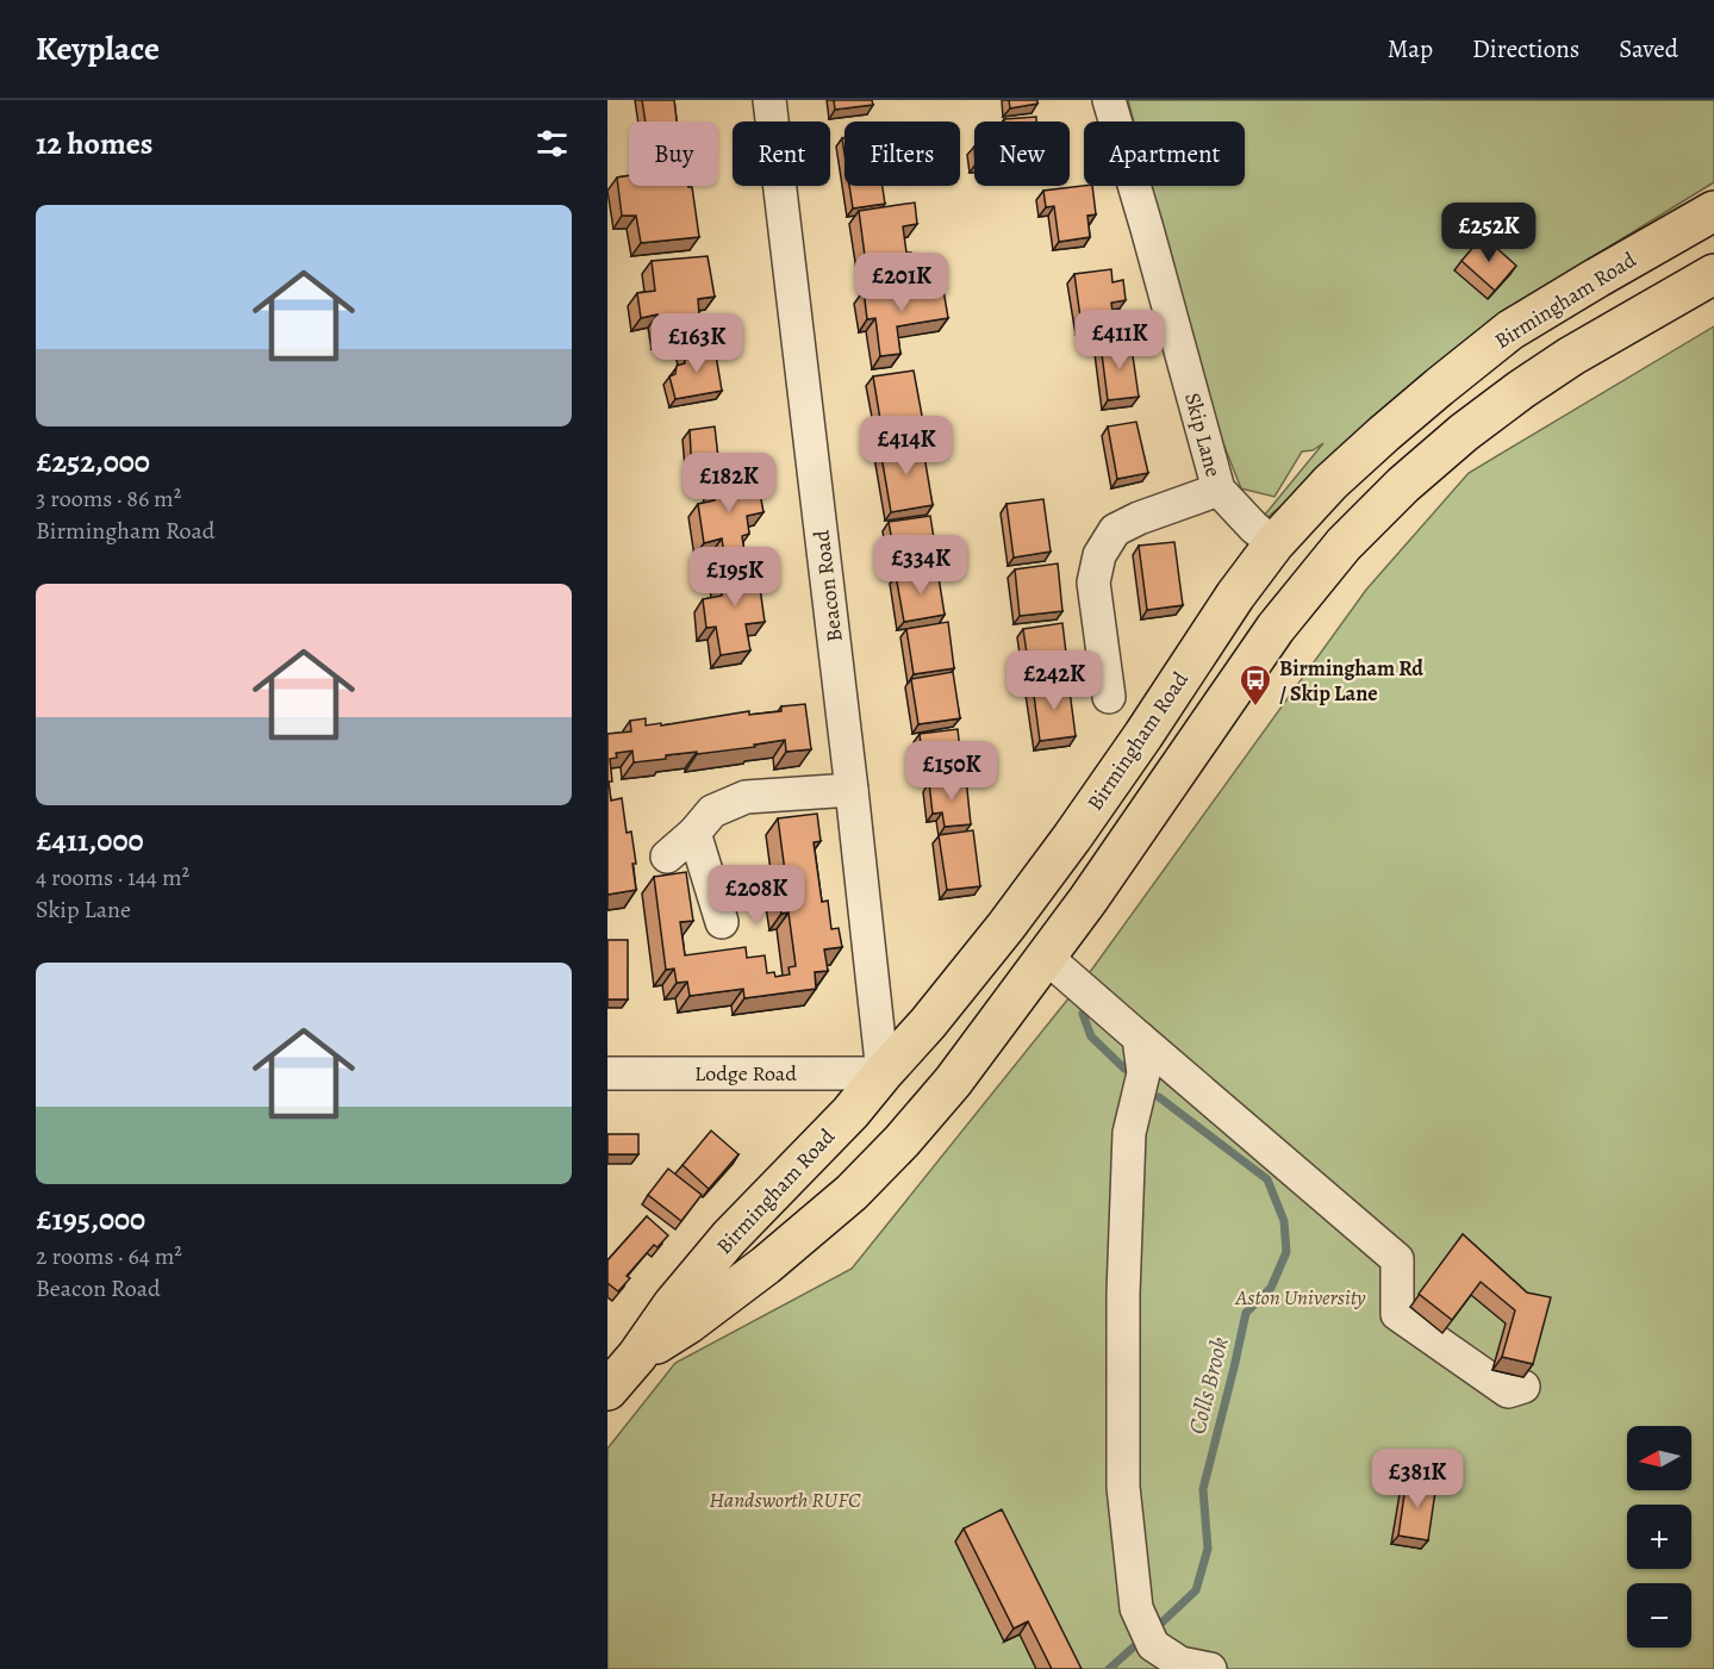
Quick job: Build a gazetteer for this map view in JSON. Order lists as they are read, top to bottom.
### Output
{
  "streets": {
    "highway": ["Birmingham Road"],
    "street": ["Skip Lane", "Beacon Road", "Lodge Road"]
  },
  "crossings": [
    ["Birmingham Road", "Skip Lane"],
    ["Birmingham Road", "Beacon Road"],
    ["Birmingham Road", "Lodge Road"],
    ["Beacon Road", "Lodge Road"]
  ],
  "water": ["Colls Brook"],
  "parks": ["Aston University", "Handsworth RUFC"],
  "places": {
    "bus stop": ["Birmingham Rd / Skip Lane"]
  },
  "north": "left",
  "page": {
    "header": "Keyplace",
    "nav": ["Map", "Directions", "Saved"],
    "heading": "12 homes",
    "chip": [
      "Buy",
      "Rent",
      "Filters",
      "New",
      "Apartment"
    ],
    "list": [
      {
        "name": "£252,000",
        "note": "3 rooms · 86 m² · Birmingham Road"
      },
      {
        "name": "£411,000",
        "note": "4 rooms · 144 m² · Skip Lane"
      },
      {
        "name": "£195,000",
        "note": "2 rooms · 64 m² · Beacon Road"
      }
    ],
    "price": [
      "£252K",
      "£201K",
      "£411K",
      "£163K",
      "£414K",
      "£182K",
      "£334K",
      "£195K",
      "£242K",
      "£150K",
      "£208K",
      "£381K"
    ],
    "map_buttons": ["+", "−"]
  }
}
